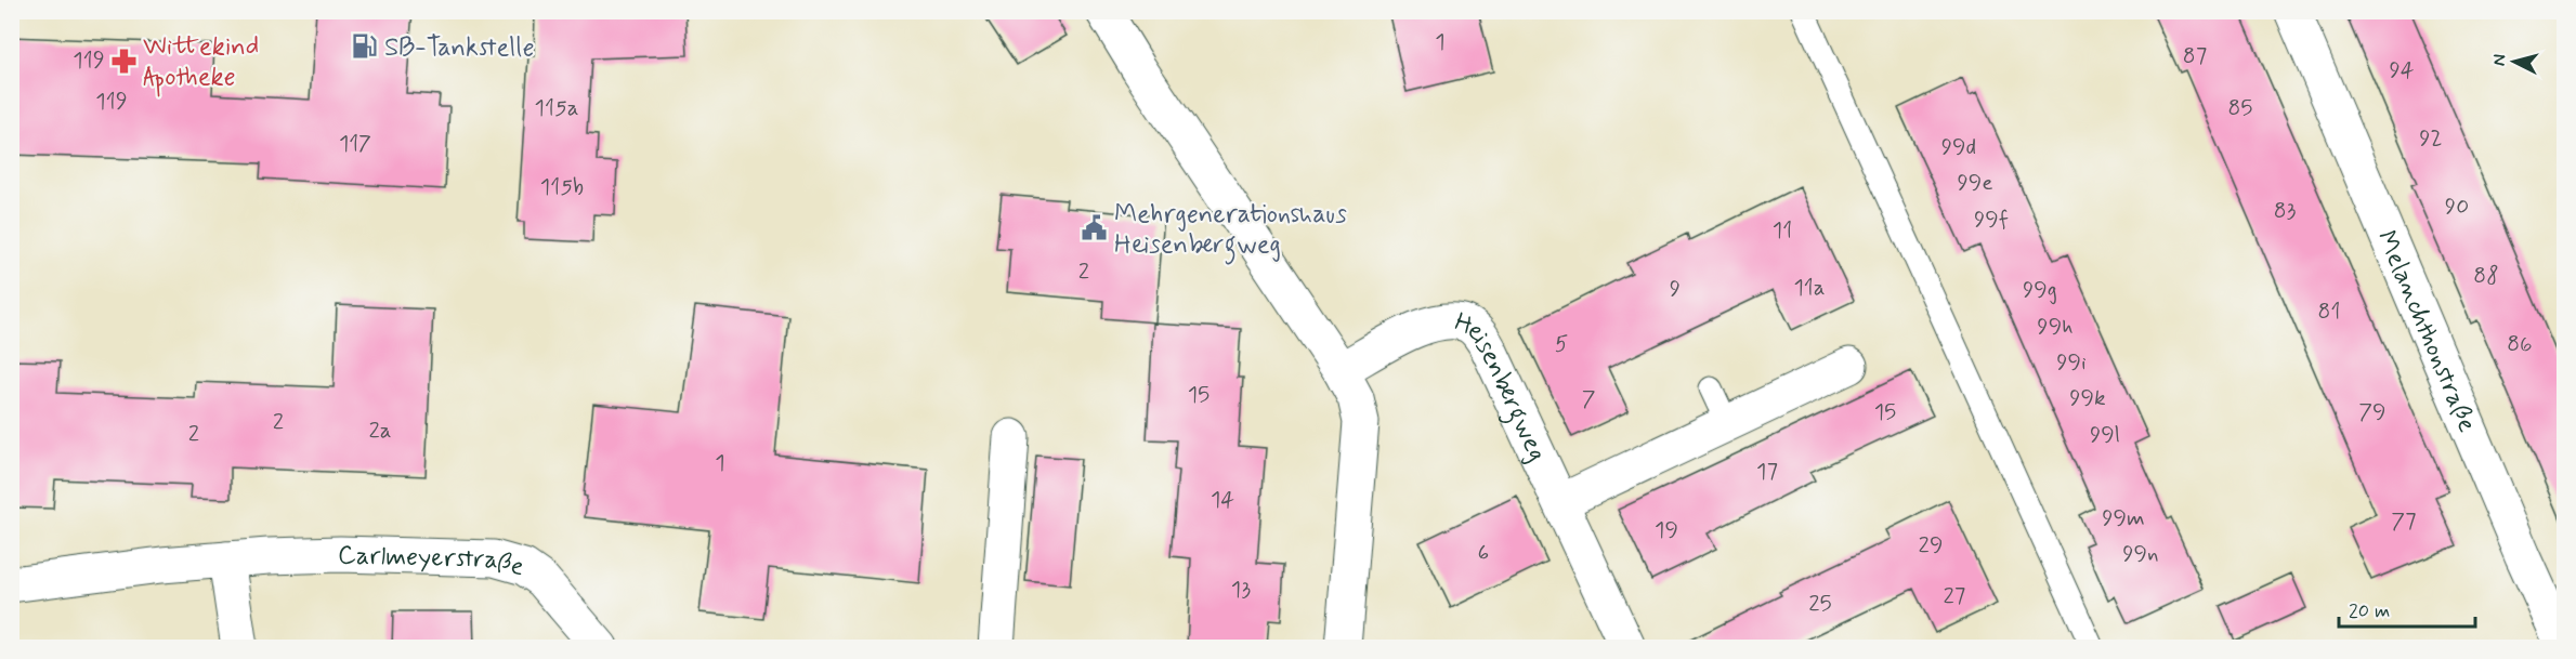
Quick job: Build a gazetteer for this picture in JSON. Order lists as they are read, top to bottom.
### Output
{
  "streets": {
    "street": ["Melanchthonstraße", "Heisenbergweg", "Carlmeyerstraße"]
  },
  "places": {
    "fuel station": ["SB-Tankstelle"],
    "pharmacy": ["Wittekind Apotheke"],
    "public building": ["Mehrgenerationshaus Heisenbergweg"]
  },
  "house_numbers": [
    "1",
    "87",
    "119",
    "94",
    "119",
    "115a",
    "85",
    "92",
    "117",
    "99d",
    "99e",
    "115b",
    "90",
    "83",
    "99f",
    "11",
    "2",
    "88",
    "11a",
    "9",
    "99g",
    "81",
    "99h",
    "5",
    "86",
    "99i",
    "15",
    "99k",
    "7",
    "15",
    "79",
    "2",
    "2a",
    "2",
    "99l",
    "1",
    "17",
    "14",
    "99m",
    "77",
    "19",
    "29",
    "6",
    "99n",
    "13",
    "27",
    "25"
  ],
  "scale_bar": "20 m",
  "north": "left"
}
